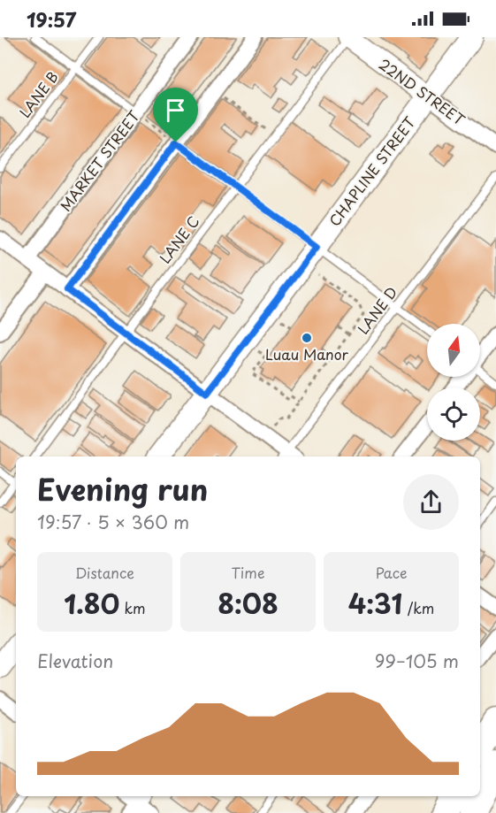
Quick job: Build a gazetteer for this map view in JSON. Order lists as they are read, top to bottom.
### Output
{
  "streets": {
    "main road": ["CHAPLINE STREET"],
    "street": ["22ND STREET", "MARKET STREET"],
    "lane": ["LANE B", "LANE C", "LANE D"]
  },
  "crossings": [
    ["22ND STREET", "CHAPLINE STREET"],
    ["22ND STREET", "LANE C"]
  ],
  "places": ["Luau Manor"],
  "north": "top",
  "page": {
    "status": "19:57",
    "heading": ["Evening run", "19:57 · 5 × 360 m"],
    "stats": [
      ["Distance", "1.80 km"],
      ["Time", "8:08"],
      ["Pace", "4:31 /km"]
    ],
    "chart": ["Elevation", "99–105 m"]
  }
}
